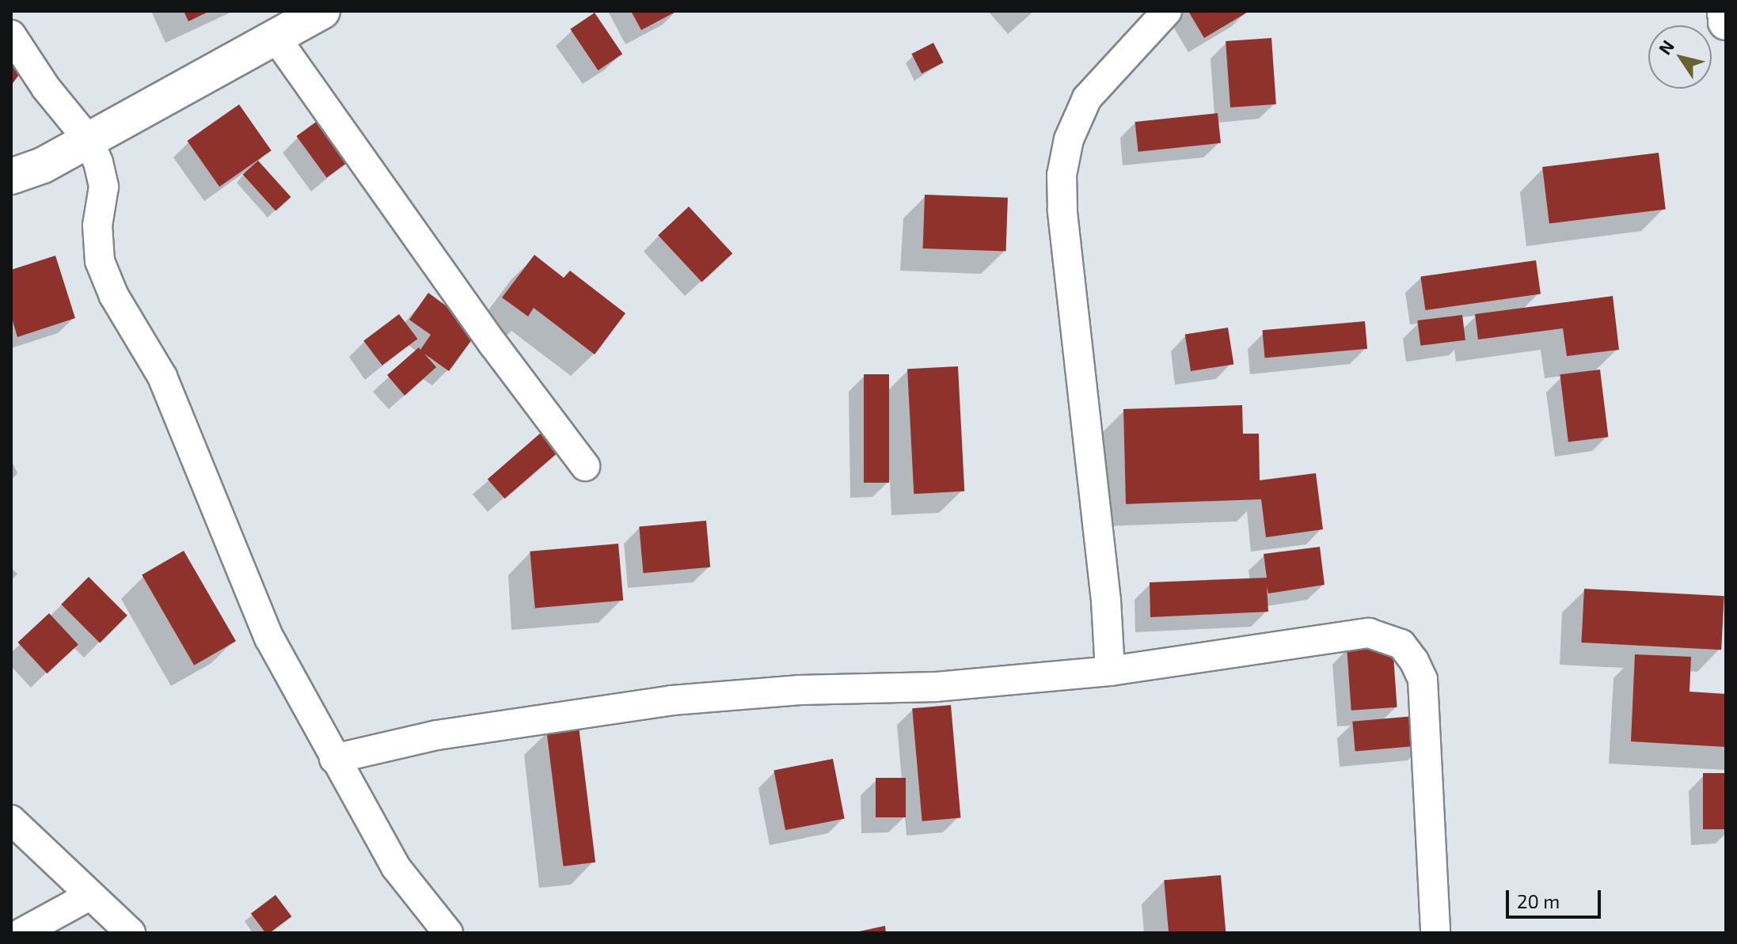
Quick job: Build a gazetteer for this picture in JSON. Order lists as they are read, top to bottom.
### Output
{
  "scale_bar": "20 m",
  "north": "top left"
}
